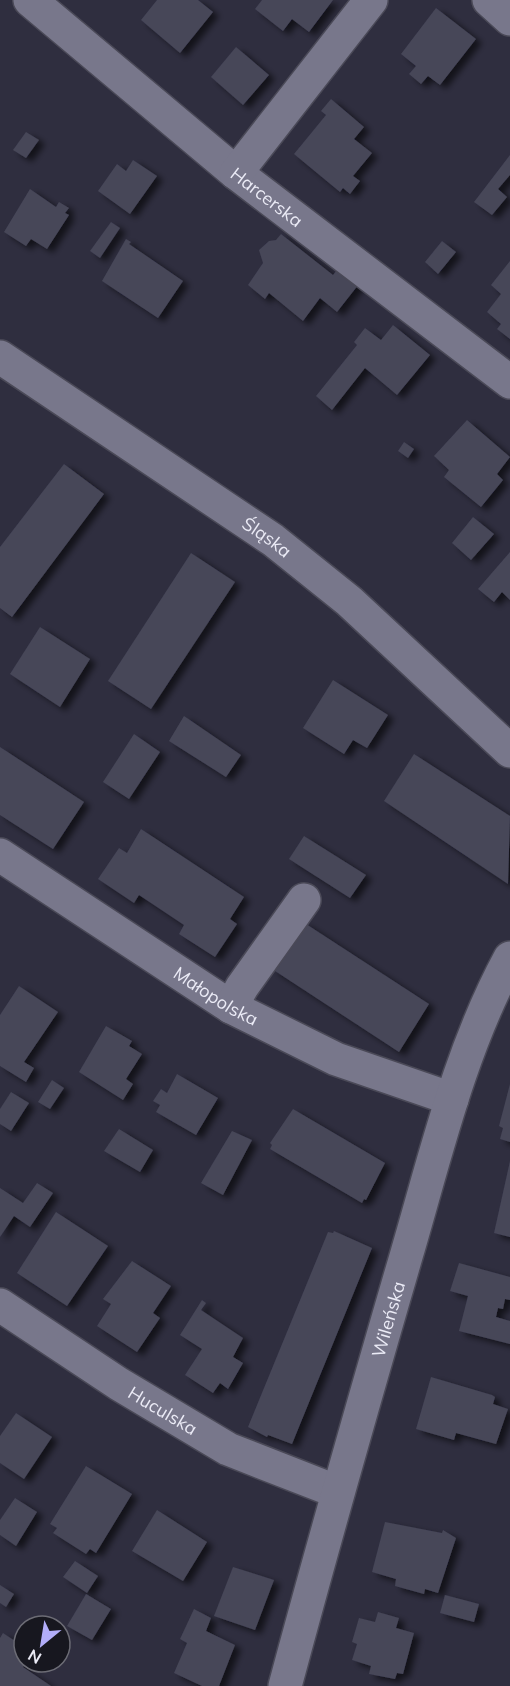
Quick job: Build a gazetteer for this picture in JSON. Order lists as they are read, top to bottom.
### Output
{
  "streets": {
    "street": [
      "Harcerska",
      "Śląska",
      "Małopolska",
      "Wileńska",
      "Huculska"
    ]
  },
  "crossings": [
    ["Małopolska", "Wileńska"],
    ["Wileńska", "Huculska"]
  ],
  "north": "bottom left"
}
